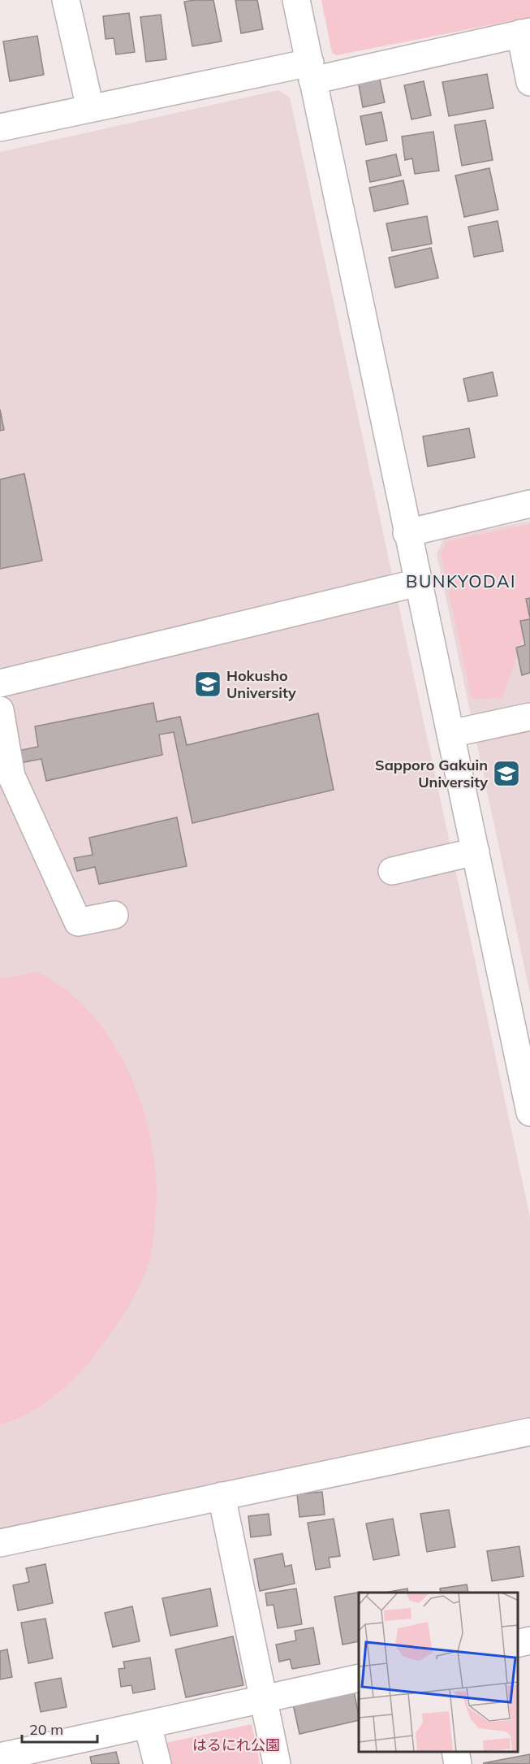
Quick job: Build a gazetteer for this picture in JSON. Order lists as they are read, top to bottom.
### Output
{
  "districts": ["BUNKYODAI"],
  "parks": ["はるにれ公園"],
  "places": {
    "school or university": ["Hokusho University", "Sapporo Gakuin University"]
  },
  "scale_bar": "20 m"
}
